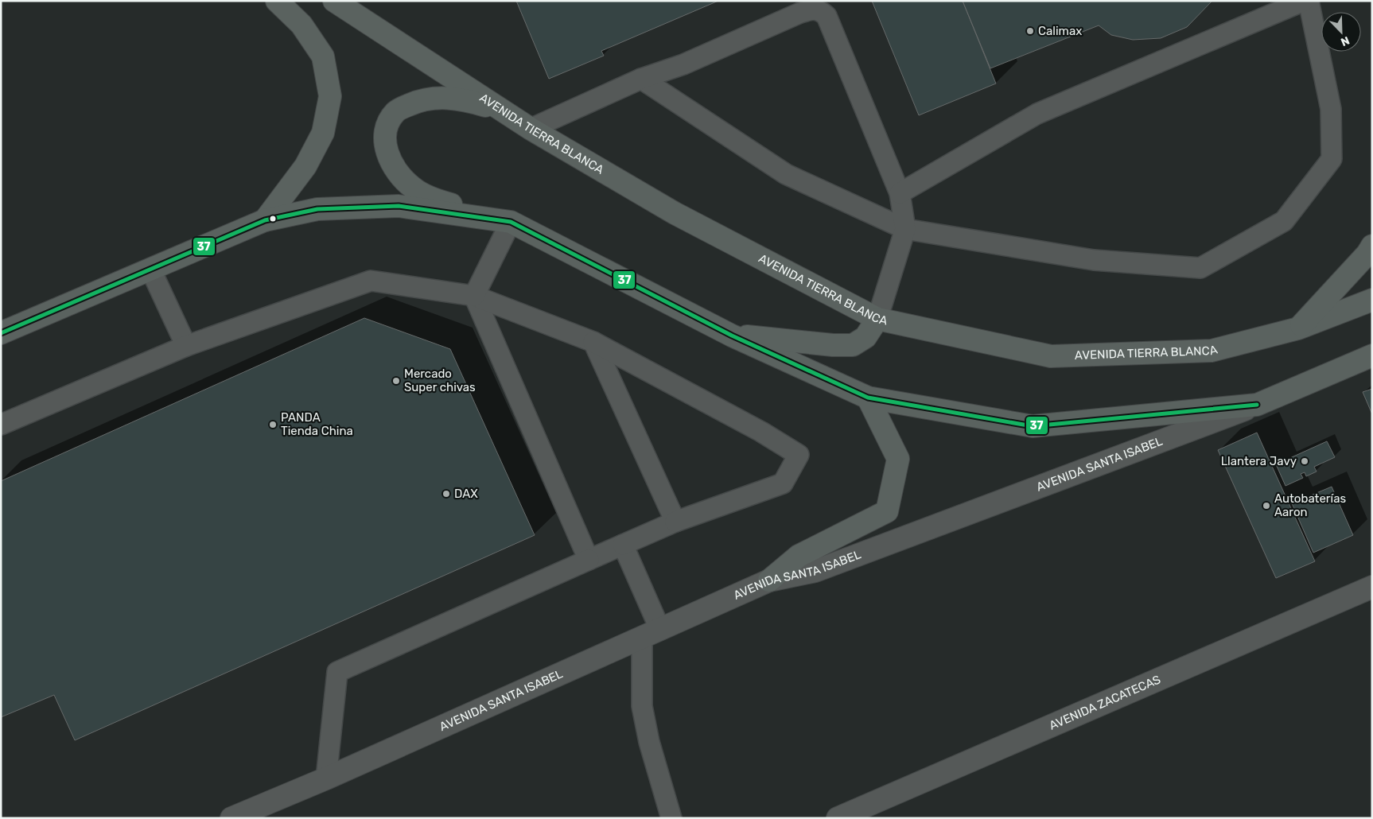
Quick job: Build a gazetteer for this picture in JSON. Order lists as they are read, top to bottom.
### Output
{
  "streets": {
    "main road": ["AVENIDA TIERRA BLANCA", "AVENIDA SANTA ISABEL"],
    "street": ["AVENIDA ZACATECAS"]
  },
  "places": [
    "Calimax",
    "Mercado Super chivas",
    "PANDA Tienda China",
    "Llantera Javy",
    "DAX",
    "Autobaterías Aaron"
  ],
  "lines": ["transit line 37"],
  "north": "bottom right"
}
